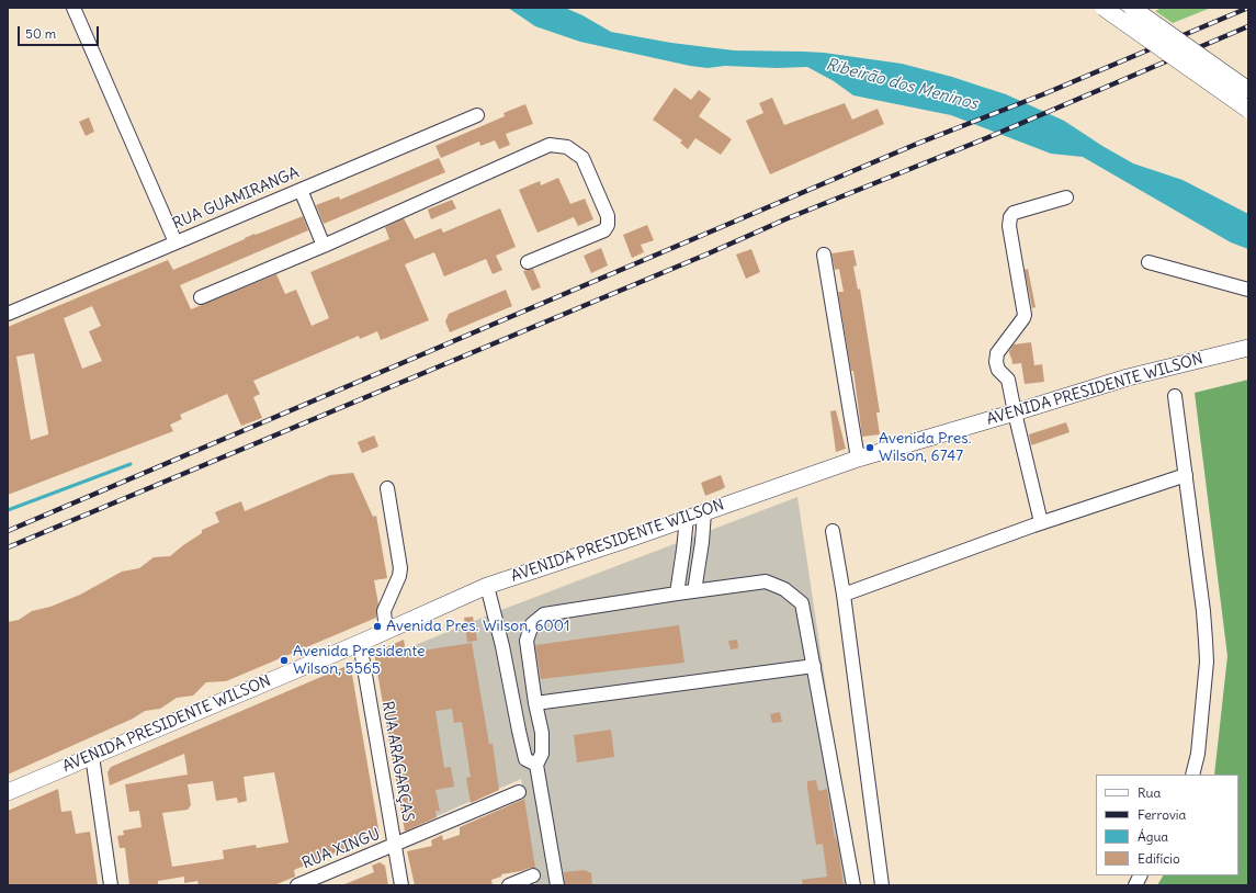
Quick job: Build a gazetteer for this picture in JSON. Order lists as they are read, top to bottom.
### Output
{
  "streets": {
    "main road": ["AVENIDA PRESIDENTE WILSON"],
    "street": ["RUA GUAMIRANGA", "RUA ARAGARÇAS", "RUA XINGU"]
  },
  "crossings": [
    ["AVENIDA PRESIDENTE WILSON", "RUA ARAGARÇAS"],
    ["RUA ARAGARÇAS", "RUA XINGU"]
  ],
  "water": ["Ribeirão dos Meninos"],
  "places": ["Avenida Pres. Wilson, 6747", "Avenida Pres. Wilson, 6001", "Avenida Presidente Wilson, 5565"],
  "legend": [
    "Rua",
    "Ferrovia",
    "Água",
    "Edifício"
  ],
  "scale_bar": "50 m"
}
